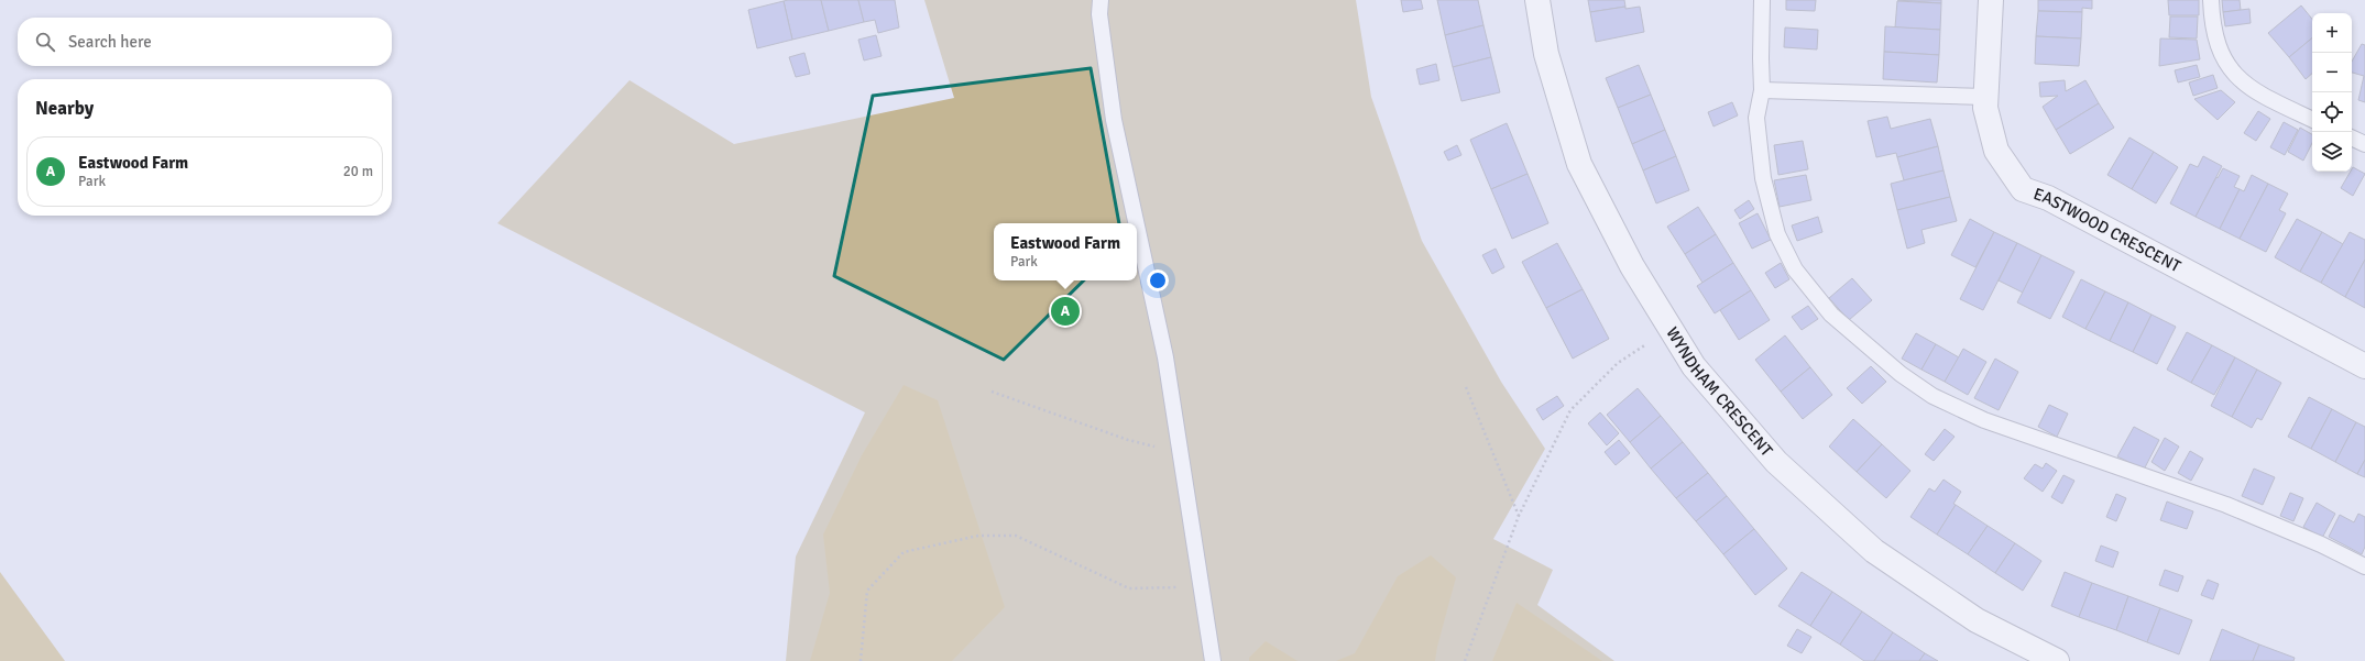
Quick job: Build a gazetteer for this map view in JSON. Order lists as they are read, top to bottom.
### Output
{
  "streets": {
    "street": ["EASTWOOD CRESCENT", "WYNDHAM CRESCENT"]
  },
  "page": {
    "map_buttons": ["+", "−"],
    "search": "Search here",
    "heading": "Nearby",
    "list": [
      {
        "mark": "A",
        "name": "Eastwood Farm",
        "note": "Park",
        "value": "20 m"
      }
    ],
    "popup": ["Eastwood Farm", "Park"],
    "pins": "A"
  }
}
